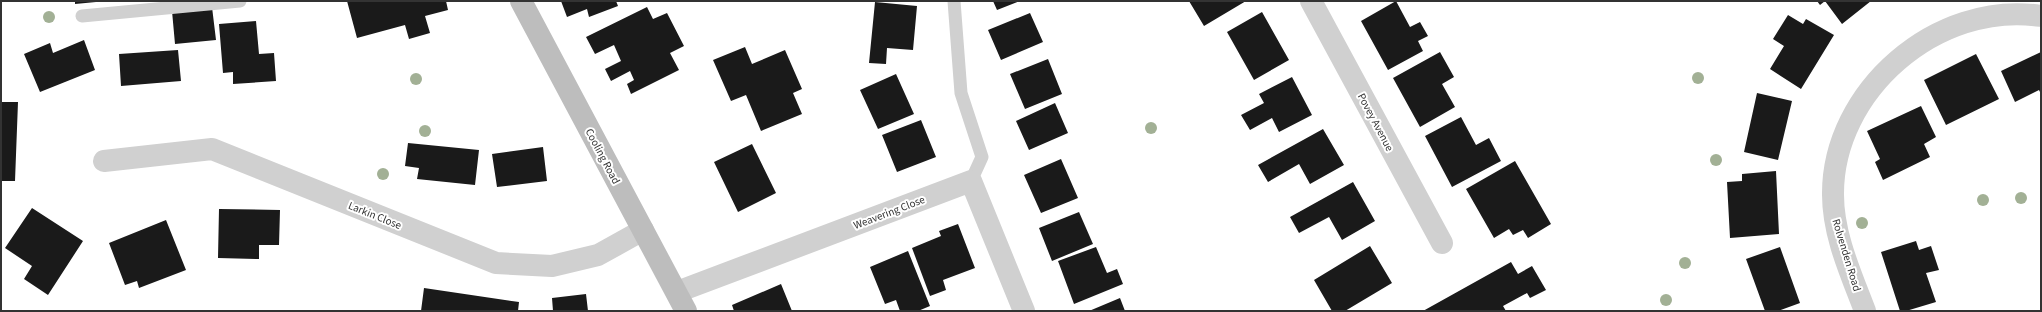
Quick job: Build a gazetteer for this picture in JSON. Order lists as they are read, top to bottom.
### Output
{
  "streets": {
    "main road": ["Cooling Road"],
    "street": [
      "Povey Avenue",
      "Weavering Close",
      "Larkin Close",
      "Rolvenden Road"
    ]
  },
  "crossings": [
    ["Cooling Road", "Weavering Close"],
    ["Cooling Road", "Larkin Close"]
  ]
}
